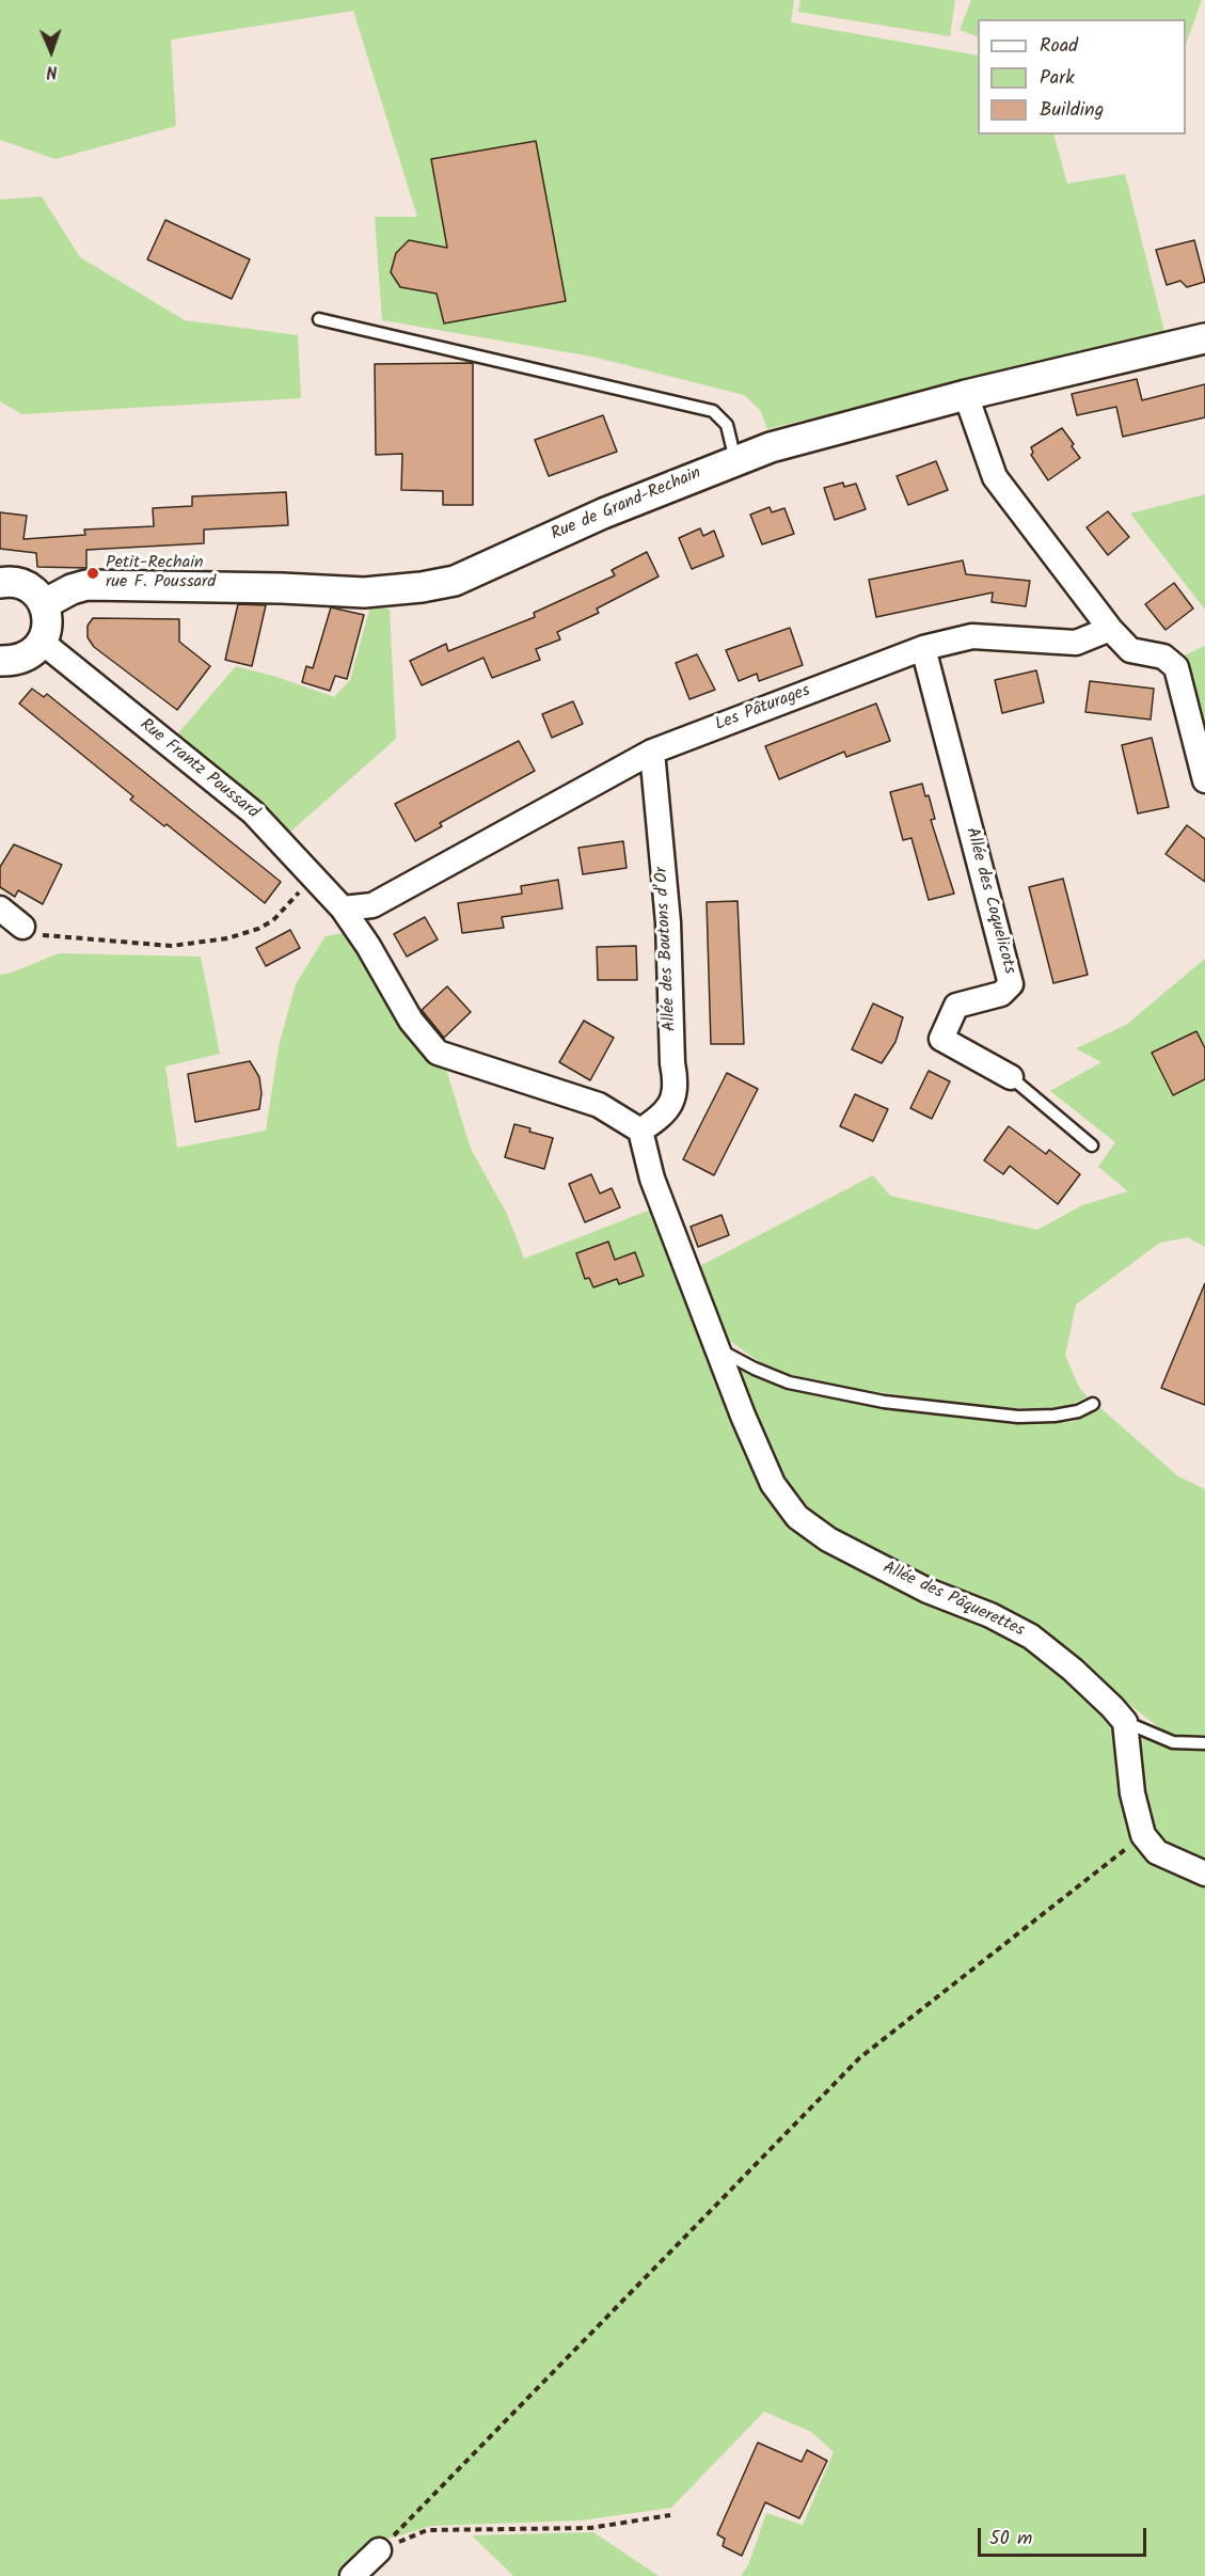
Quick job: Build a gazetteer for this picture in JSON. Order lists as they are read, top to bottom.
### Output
{
  "streets": {
    "street": [
      "Rue de Grand-Rechain",
      "Les Pâturages",
      "Rue Frantz Poussard",
      "Allée des Coquelicots",
      "Allée des Boutons d’Or",
      "Allée des Pâquerettes"
    ]
  },
  "crossings": [
    ["Les Pâturages", "Rue Frantz Poussard"],
    ["Les Pâturages", "Allée des Coquelicots"],
    ["Les Pâturages", "Allée des Boutons d’Or"],
    ["Allée des Boutons d’Or", "Allée des Pâquerettes"]
  ],
  "places": ["Petit-Rechain rue F. Poussard"],
  "legend": ["Road", "Park", "Building"],
  "scale_bar": "50 m",
  "north": "bottom"
}
